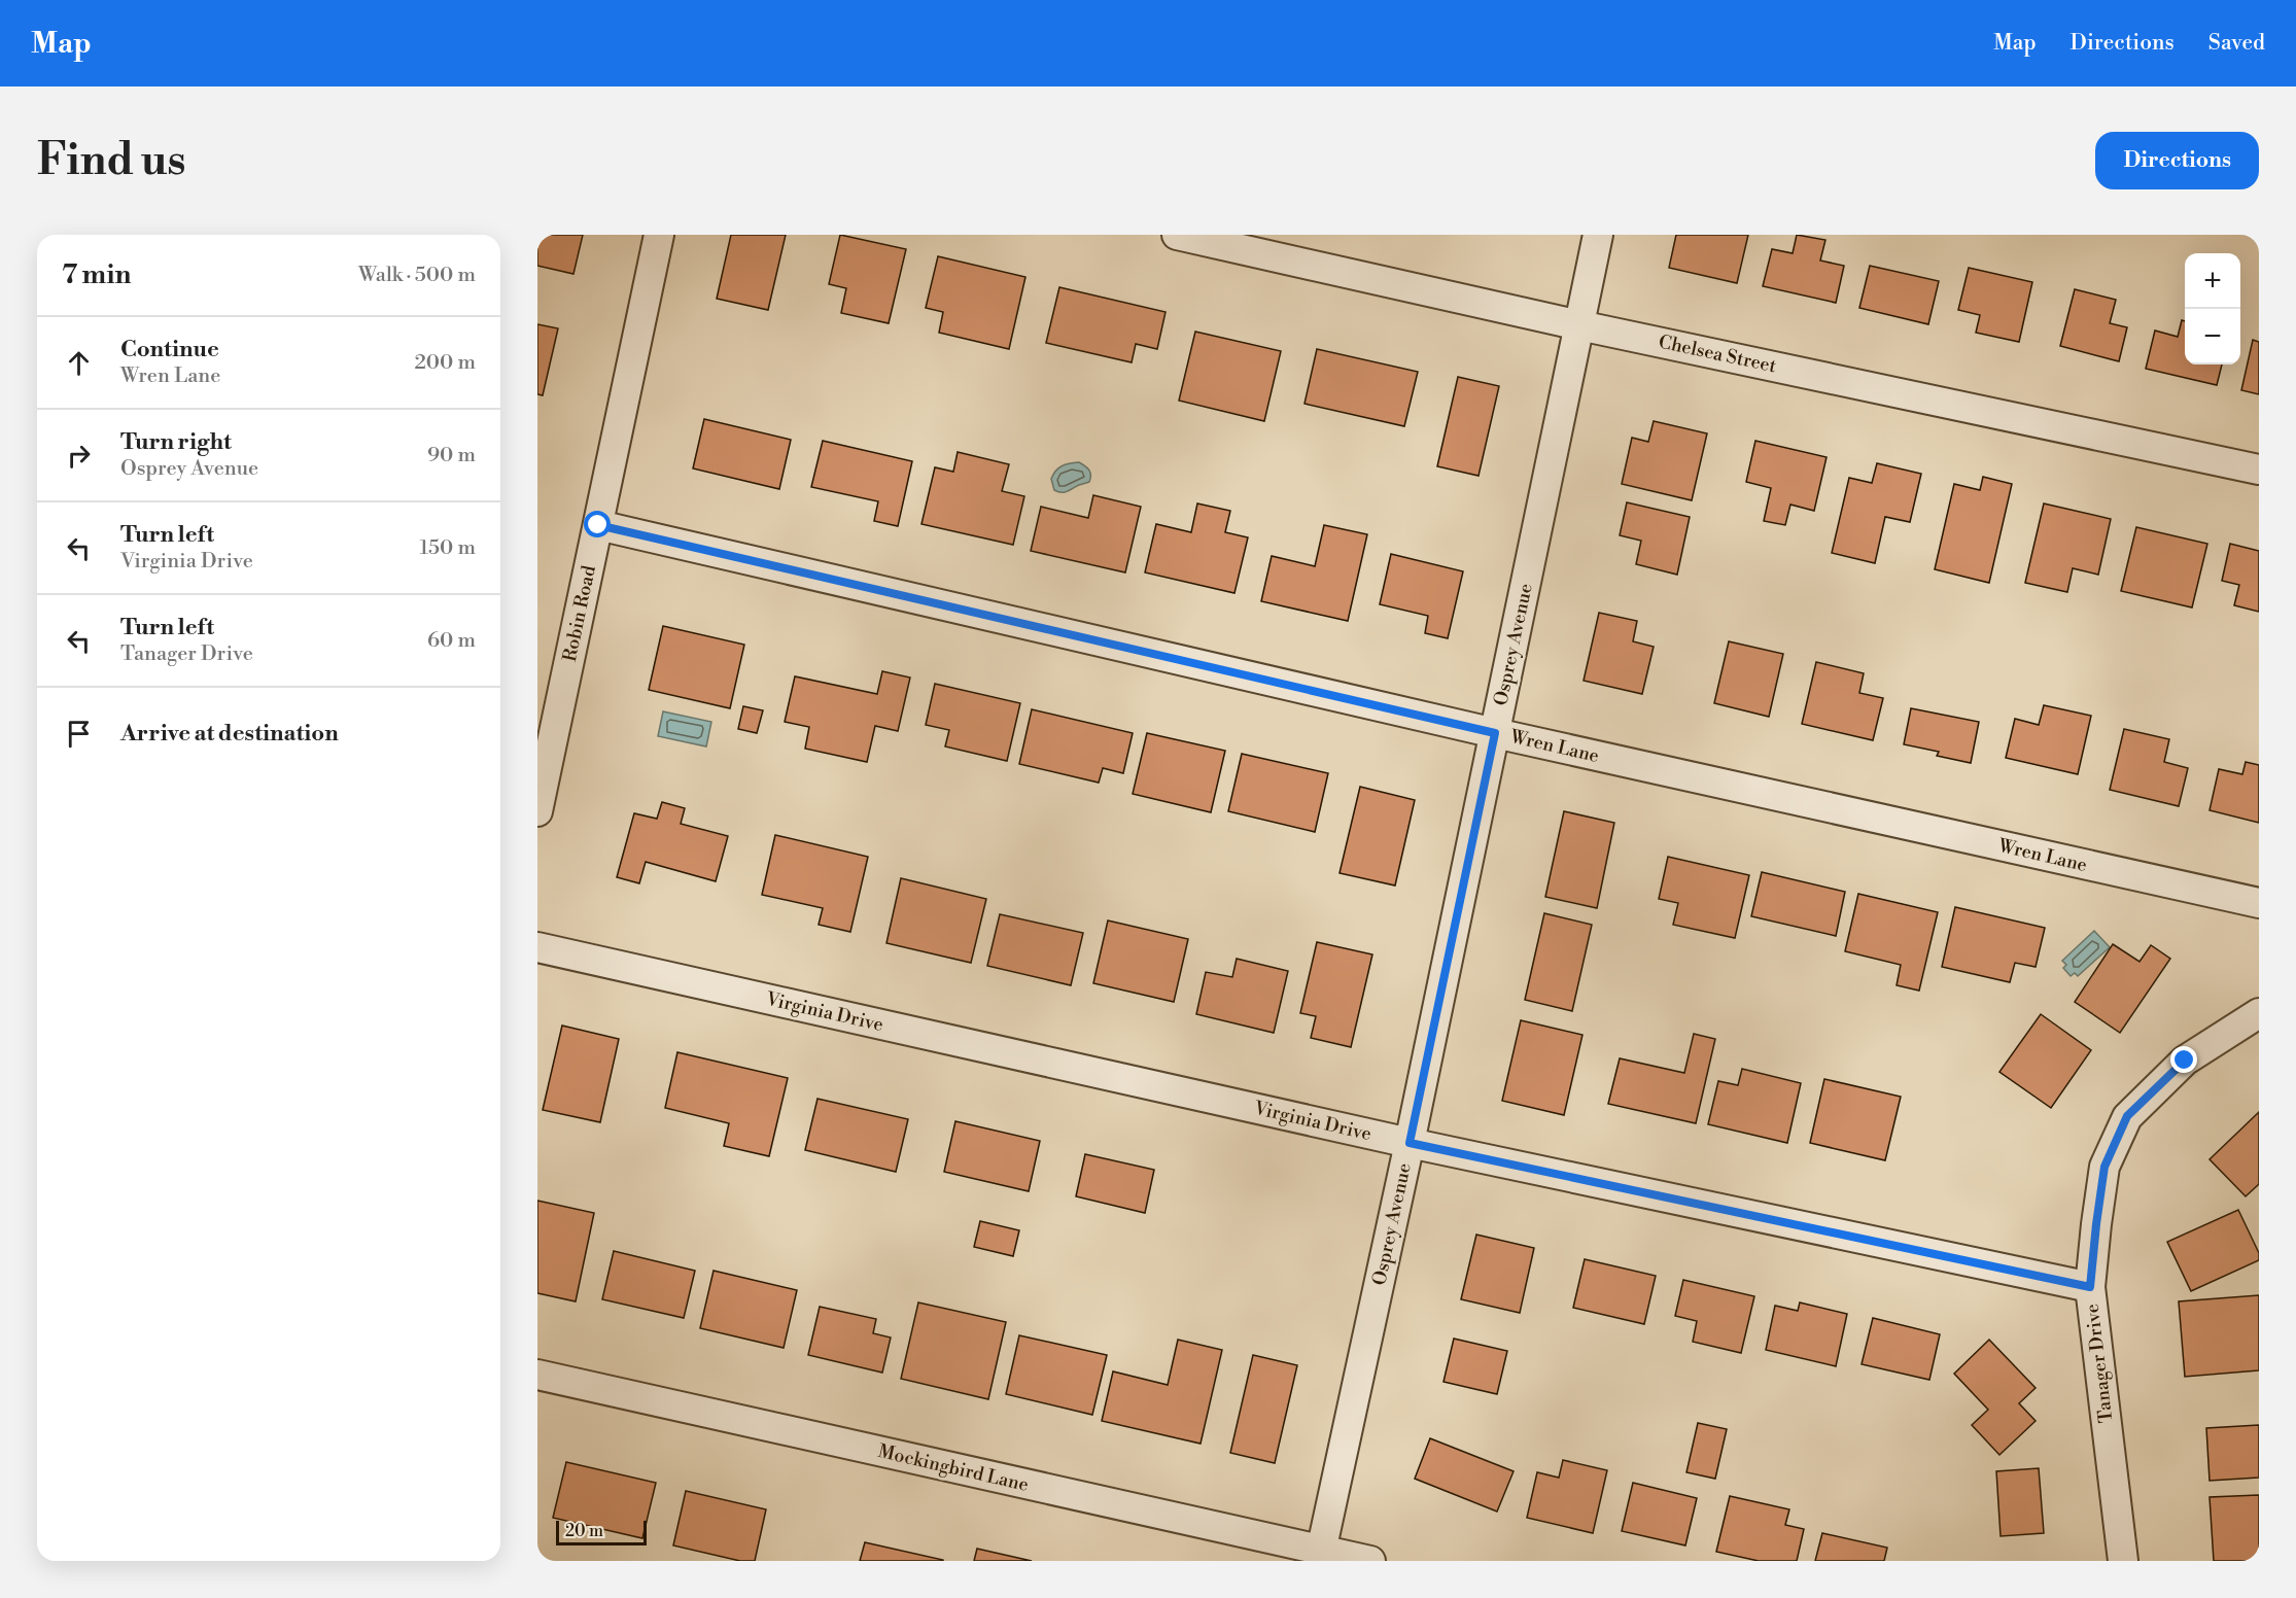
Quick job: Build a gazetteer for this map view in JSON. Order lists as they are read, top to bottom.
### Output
{
  "streets": {
    "street": [
      "Chelsea Street",
      "Robin Road",
      "Osprey Avenue",
      "Wren Lane",
      "Virginia Drive",
      "Tanager Drive",
      "Mockingbird Lane"
    ]
  },
  "crossings": [
    ["Chelsea Street", "Osprey Avenue"],
    ["Robin Road", "Wren Lane"],
    ["Osprey Avenue", "Wren Lane"],
    ["Osprey Avenue", "Virginia Drive"],
    ["Osprey Avenue", "Mockingbird Lane"],
    ["Virginia Drive", "Tanager Drive"]
  ],
  "scale_bar": "20 m",
  "page": {
    "header": "Map",
    "nav": ["Map", "Directions", "Saved"],
    "buttons": "Directions",
    "title": "Find us",
    "heading": ["7 min", "Walk · 500 m"],
    "map_buttons": ["+", "−"],
    "list": [
      ["Continue", "Wren Lane", "200 m"],
      ["Turn right", "Osprey Avenue", "90 m"],
      ["Turn left", "Virginia Drive", "150 m"],
      ["Turn left", "Tanager Drive", "60 m"],
      "Arrive at destination"
    ],
    "scale": "20 m"
  }
}
